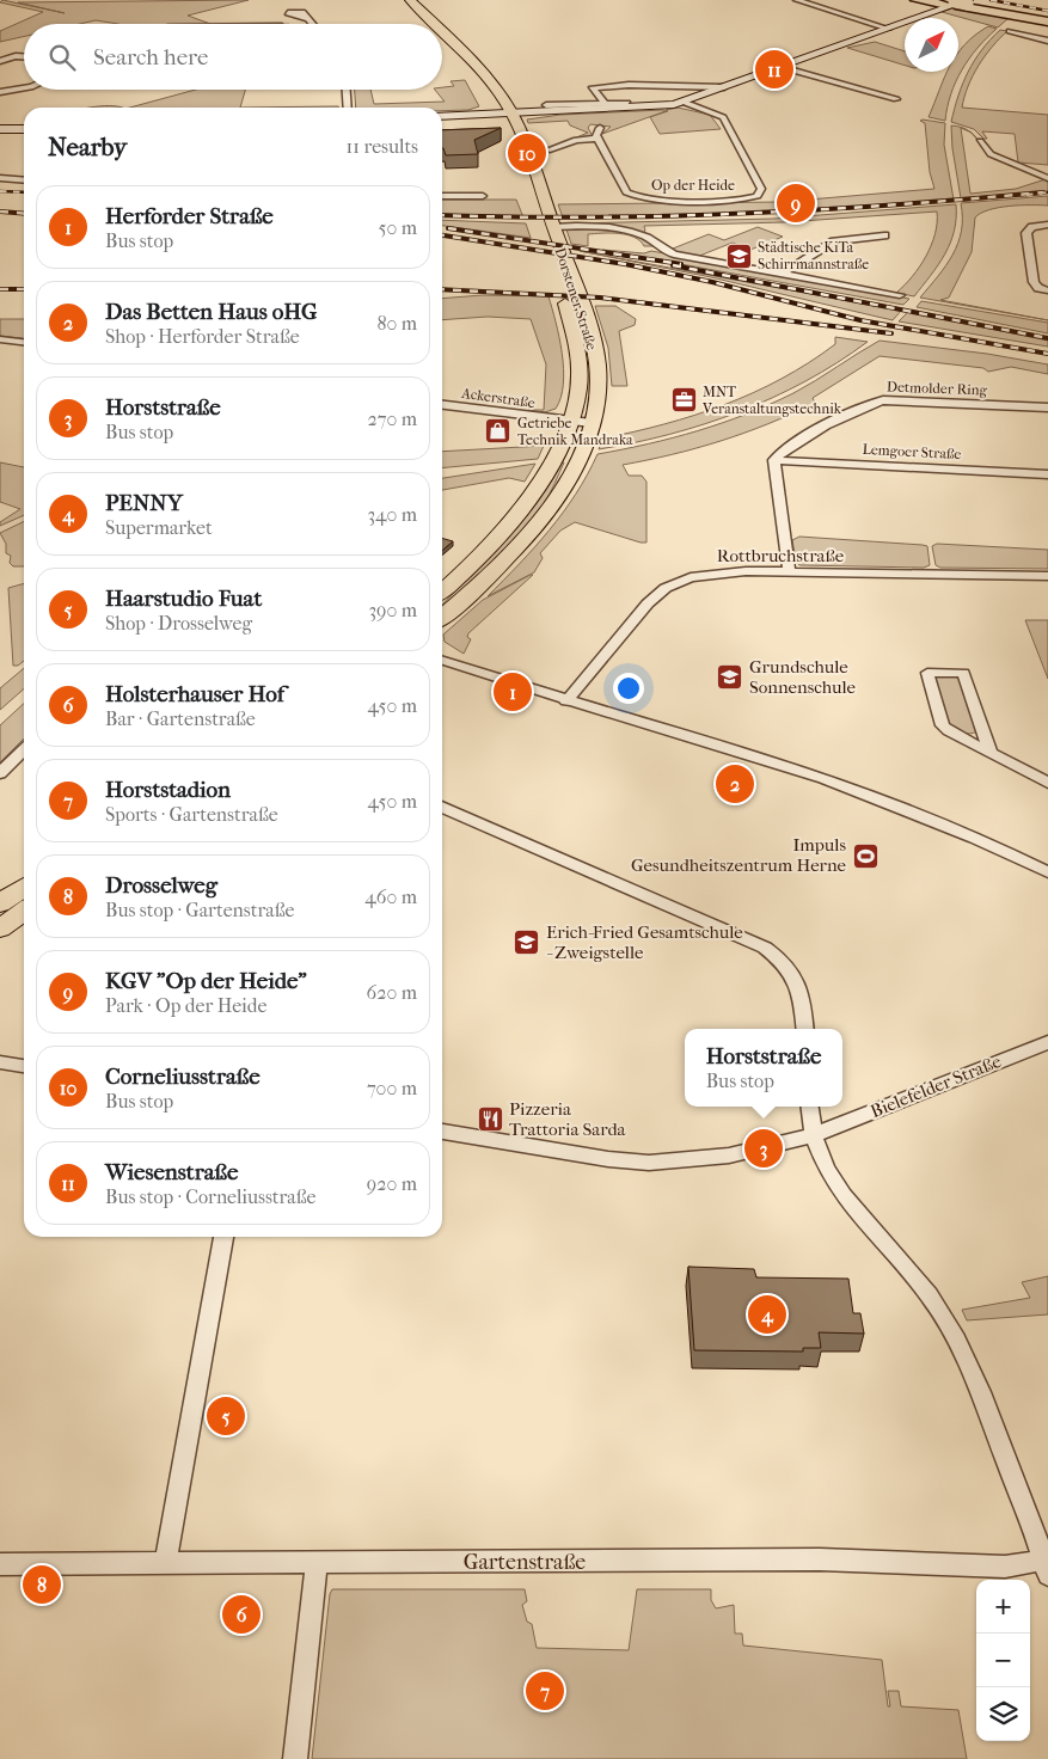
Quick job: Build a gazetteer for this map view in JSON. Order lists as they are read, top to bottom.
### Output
{
  "streets": {
    "main road": ["Dorstener Straße"],
    "street": [
      "Op der Heide",
      "Detmolder Ring",
      "Ackerstraße",
      "Lemgoer Straße",
      "Rottbruchstraße",
      "Bielefelder Straße",
      "Gartenstraße"
    ]
  },
  "crossings": [
    ["Dorstener Straße", "Ackerstraße"],
    ["Detmolder Ring", "Lemgoer Straße"]
  ],
  "places": {
    "school or university": ["Städtische KiTa Schirrmannstraße", "Grundschule Sonnenschule", "Erich-Fried Gesamtschule - Zweigstelle"],
    "office": ["MNT Veranstaltungstechnik"],
    "shop": ["Getriebe Technik Mandraka"],
    "sports": ["Impuls Gesundheitszentrum Herne"],
    "restaurant": ["Pizzeria Trattoria Sarda"]
  },
  "north": "top right",
  "page": {
    "search": "Search here",
    "pins": [
      "11",
      "10",
      "9",
      "1",
      "2",
      "3",
      "4",
      "5",
      "8",
      "6",
      "7"
    ],
    "heading": ["Nearby", "11 results"],
    "list": [
      {
        "mark": "1",
        "name": "Herforder Straße",
        "note": "Bus stop",
        "value": "50 m"
      },
      {
        "mark": "2",
        "name": "Das Betten Haus oHG",
        "note": "Shop · Herforder Straße",
        "value": "80 m"
      },
      {
        "mark": "3",
        "name": "Horststraße",
        "note": "Bus stop",
        "value": "270 m"
      },
      {
        "mark": "4",
        "name": "PENNY",
        "note": "Supermarket",
        "value": "340 m"
      },
      {
        "mark": "5",
        "name": "Haarstudio Fuat",
        "note": "Shop · Drosselweg",
        "value": "390 m"
      },
      {
        "mark": "6",
        "name": "Holsterhauser Hof",
        "note": "Bar · Gartenstraße",
        "value": "450 m"
      },
      {
        "mark": "7",
        "name": "Horststadion",
        "note": "Sports · Gartenstraße",
        "value": "450 m"
      },
      {
        "mark": "8",
        "name": "Drosselweg",
        "note": "Bus stop · Gartenstraße",
        "value": "460 m"
      },
      {
        "mark": "9",
        "name": "KGV \"Op der Heide\"",
        "note": "Park · Op der Heide",
        "value": "620 m"
      },
      {
        "mark": "10",
        "name": "Corneliusstraße",
        "note": "Bus stop",
        "value": "700 m"
      },
      {
        "mark": "11",
        "name": "Wiesenstraße",
        "note": "Bus stop · Corneliusstraße",
        "value": "920 m"
      }
    ],
    "popup": ["Horststraße", "Bus stop"],
    "map_buttons": ["+", "−"]
  }
}
